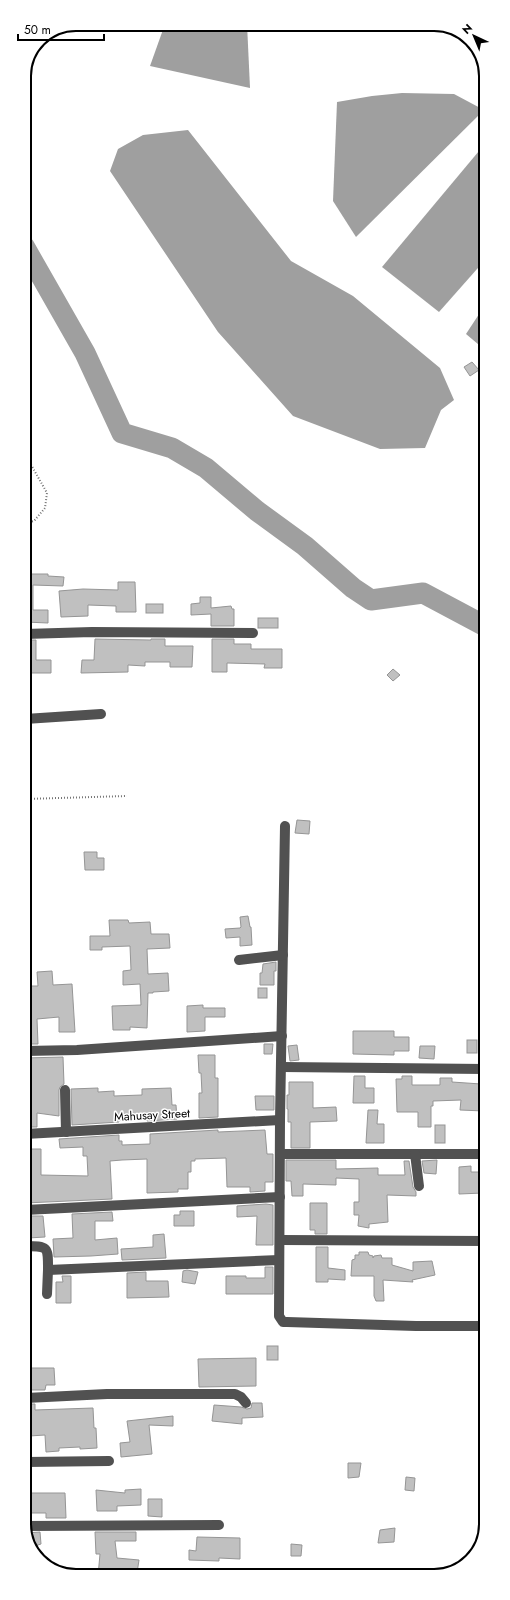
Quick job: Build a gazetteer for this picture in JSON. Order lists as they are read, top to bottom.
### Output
{
  "streets": {
    "street": ["Mahusay Street"]
  },
  "scale_bar": "50 m",
  "north": "top left"
}
